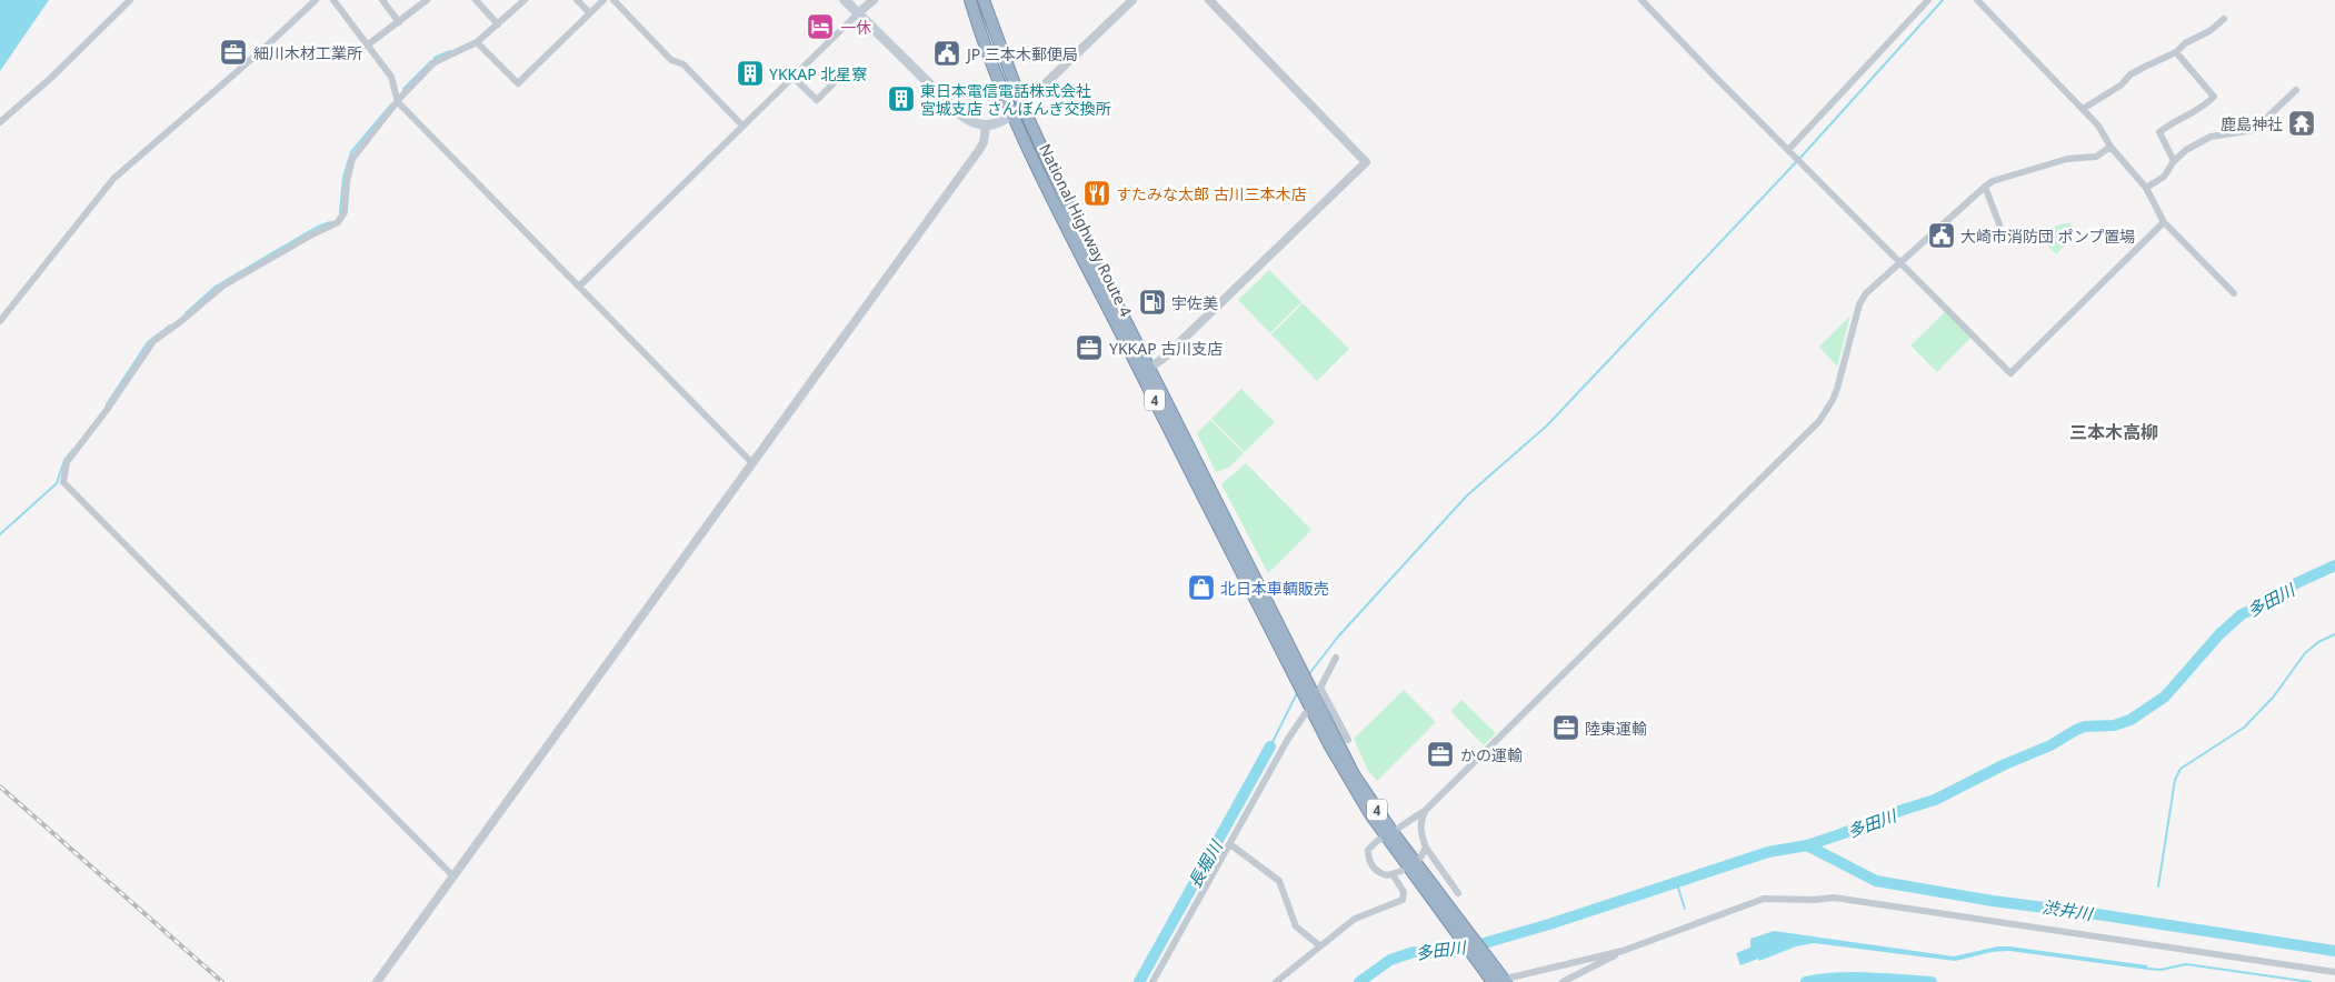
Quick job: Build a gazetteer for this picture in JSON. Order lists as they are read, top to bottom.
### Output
{
  "streets": {
    "highway": ["National Highway Route 4", "4"]
  },
  "districts": ["三本木高柳"],
  "water": ["多田川", "長堀川", "渋井川"],
  "places": {
    "hotel": ["一休"],
    "office": [
      "細川木材工業所",
      "YKKAP 古川支店",
      "陸東運輸",
      "かの運輸"
    ],
    "public building": ["JP 三本木郵便局", "大崎市消防団 ポンプ置場"],
    "building": ["YKKAP 北星寮", "東日本電信電話株式会社 宮城支店 さんぼんぎ交換所"],
    "temple": ["鹿島神社"],
    "restaurant": ["すたみな太郎 古川三本木店"],
    "fuel station": ["宇佐美"],
    "shop": ["北日本車輌販売"]
  }
}
